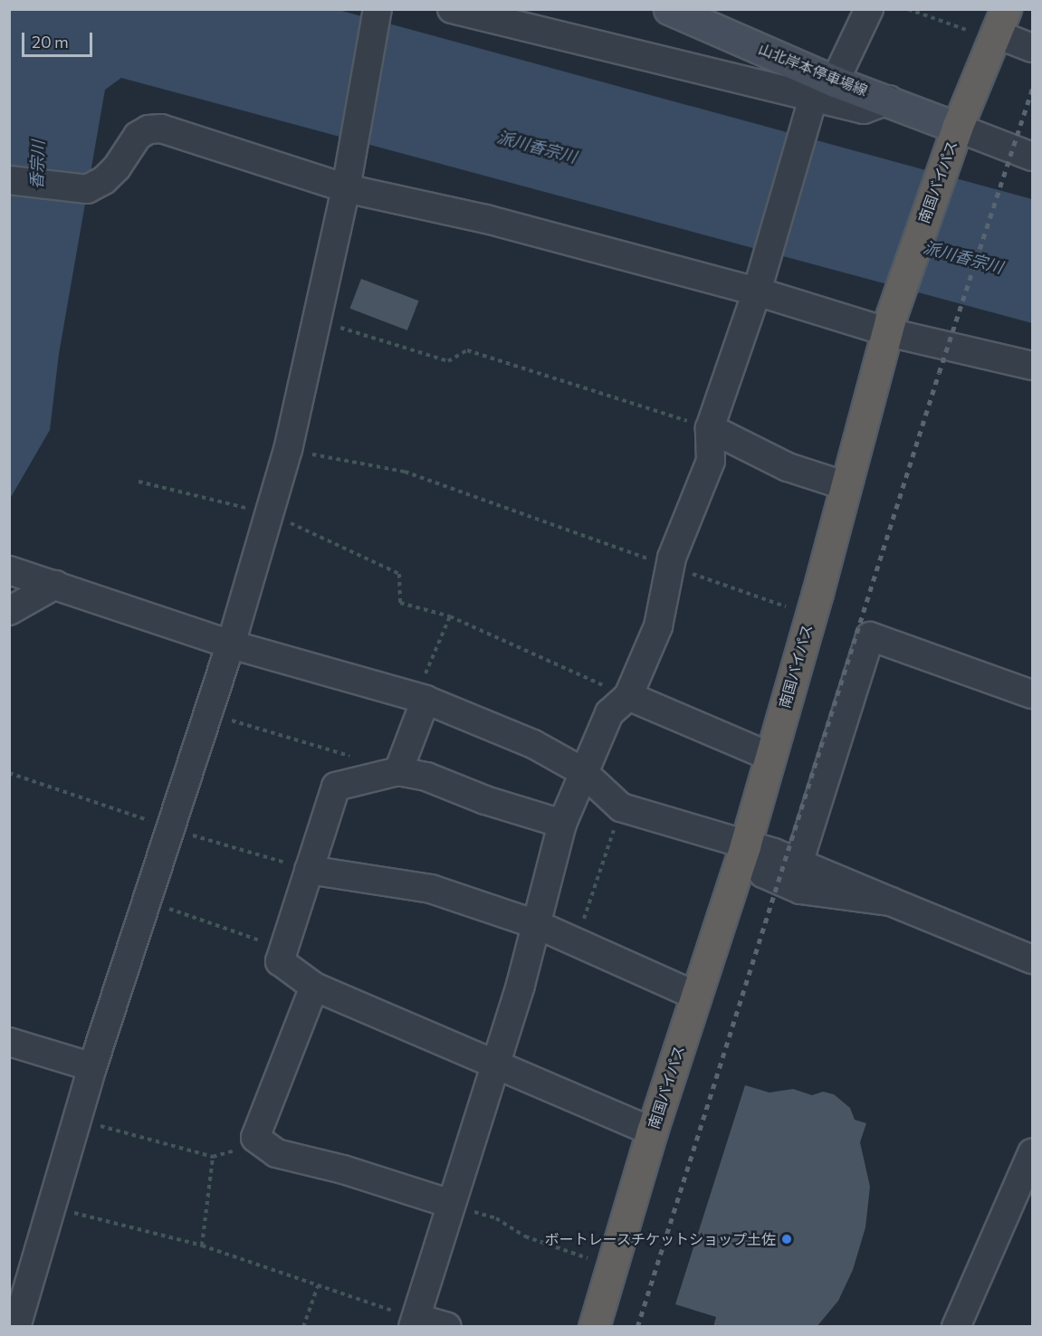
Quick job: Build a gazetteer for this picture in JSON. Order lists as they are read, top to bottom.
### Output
{
  "streets": {
    "highway": ["南国バイパス"],
    "main road": ["山北岸本停車場線"]
  },
  "crossings": [
    ["山北岸本停車場線", "南国バイパス"]
  ],
  "water": ["派川香宗川", "香宗川"],
  "places": ["ボートレースチケットショップ土佐"],
  "scale_bar": "20 m"
}
